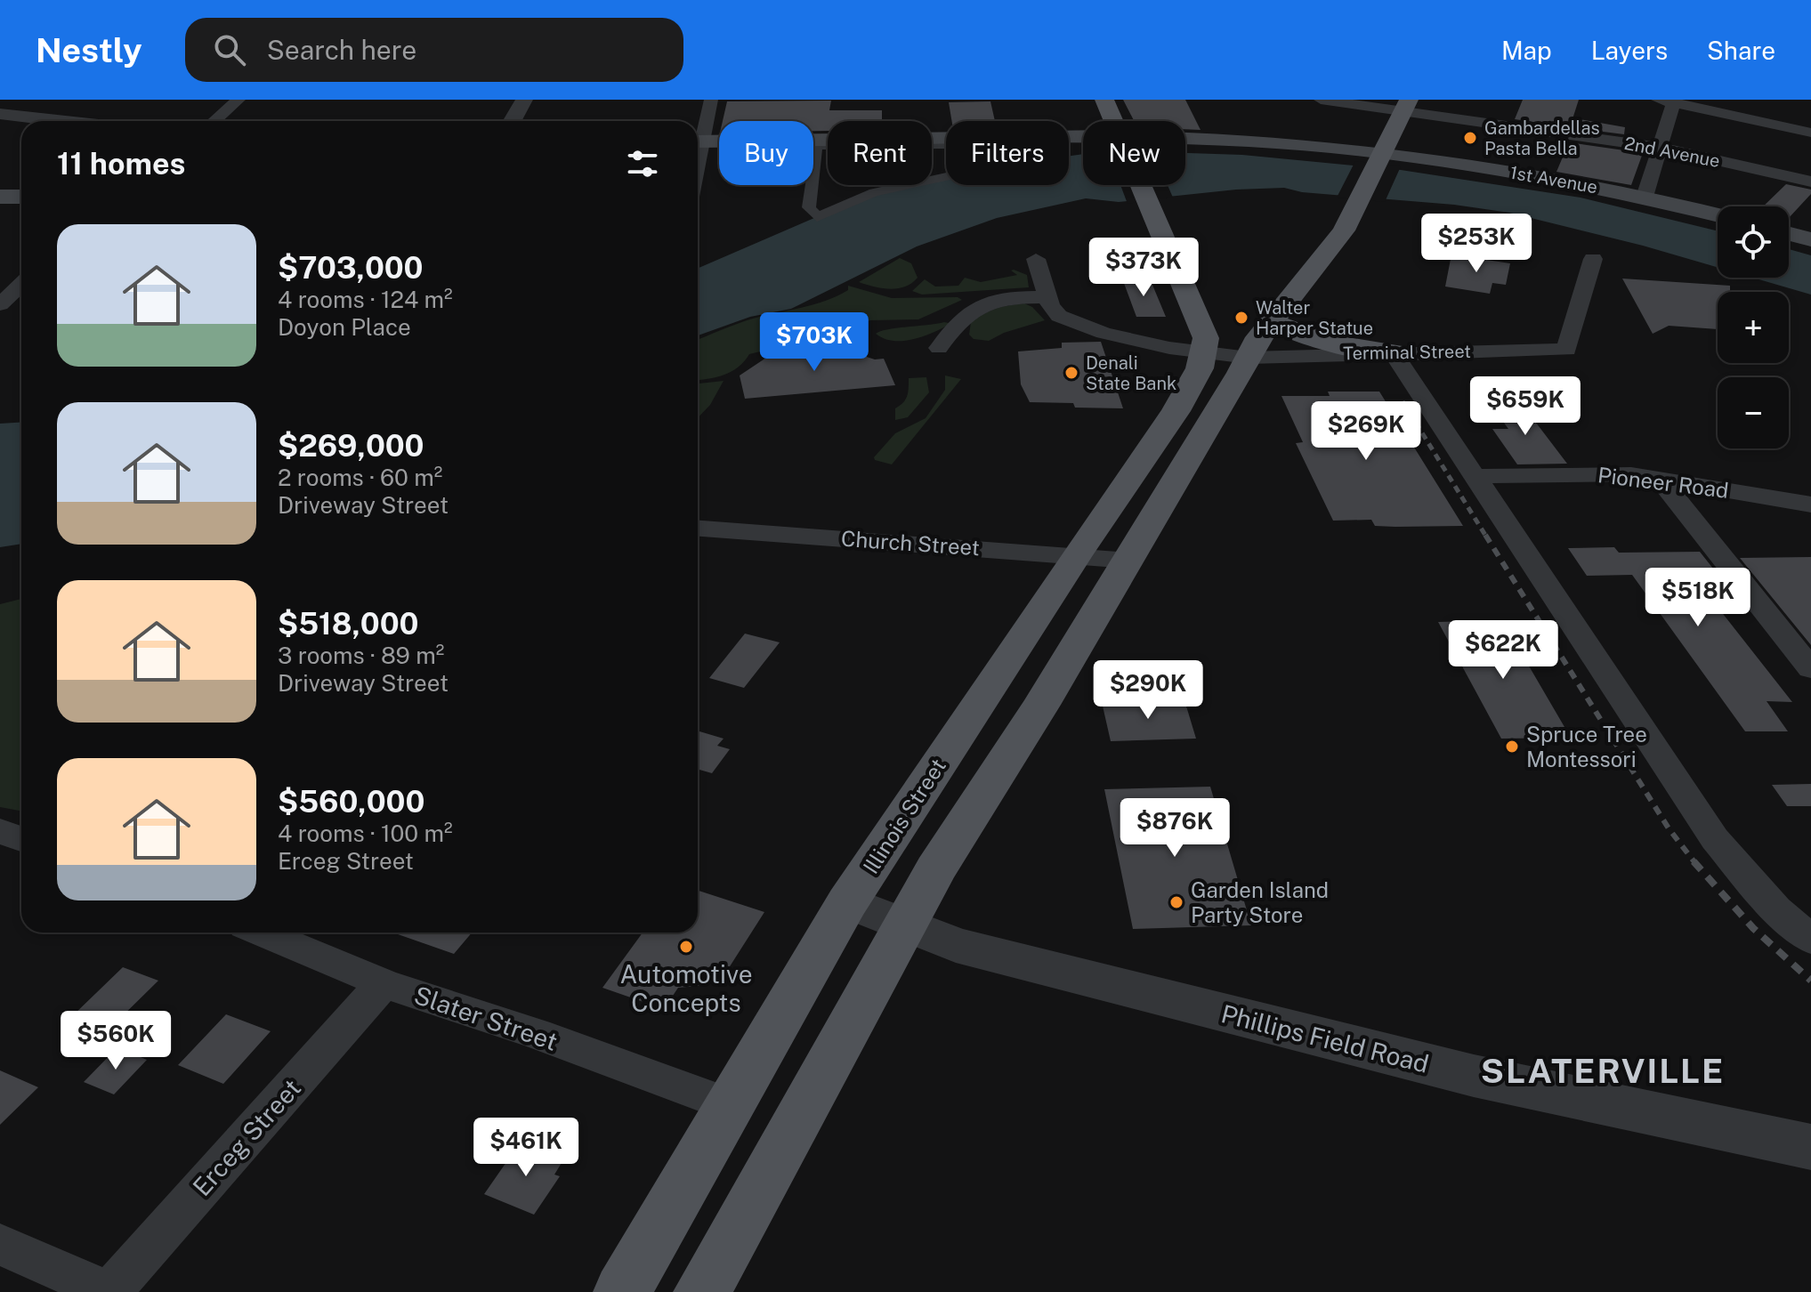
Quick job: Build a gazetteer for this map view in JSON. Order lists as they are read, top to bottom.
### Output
{
  "streets": {
    "main road": ["1st Avenue", "Illinois Street"],
    "street": [
      "2nd Avenue",
      "Terminal Street",
      "Pioneer Road",
      "Church Street",
      "Slater Street",
      "Phillips Field Road",
      "Erceg Street"
    ]
  },
  "crossings": [
    ["Terminal Street", "Illinois Street"],
    ["Church Street", "Illinois Street"],
    ["Illinois Street", "Slater Street"],
    ["Illinois Street", "Phillips Field Road"],
    ["Slater Street", "Erceg Street"]
  ],
  "districts": ["SLATERVILLE"],
  "places": [
    "Gambardellas Pasta Bella",
    "Walter Harper Statue",
    "Denali State Bank",
    "Spruce Tree Montessori",
    "Garden Island Party Store",
    "Automotive Concepts"
  ],
  "page": {
    "header": "Nestly",
    "search": "Search here",
    "nav": ["Map", "Layers", "Share"],
    "chip": [
      "Buy",
      "Rent",
      "Filters",
      "New"
    ],
    "heading": "11 homes",
    "map_buttons": ["+", "−"],
    "list": [
      {
        "name": "$703,000",
        "note": "4 rooms · 124 m² · Doyon Place"
      },
      {
        "name": "$269,000",
        "note": "2 rooms · 60 m² · Driveway Street"
      },
      {
        "name": "$518,000",
        "note": "3 rooms · 89 m² · Driveway Street"
      },
      {
        "name": "$560,000",
        "note": "4 rooms · 100 m² · Erceg Street"
      }
    ],
    "price": [
      "$253K",
      "$373K",
      "$703K",
      "$659K",
      "$269K",
      "$518K",
      "$622K",
      "$290K",
      "$876K",
      "$560K",
      "$461K"
    ]
  }
}
